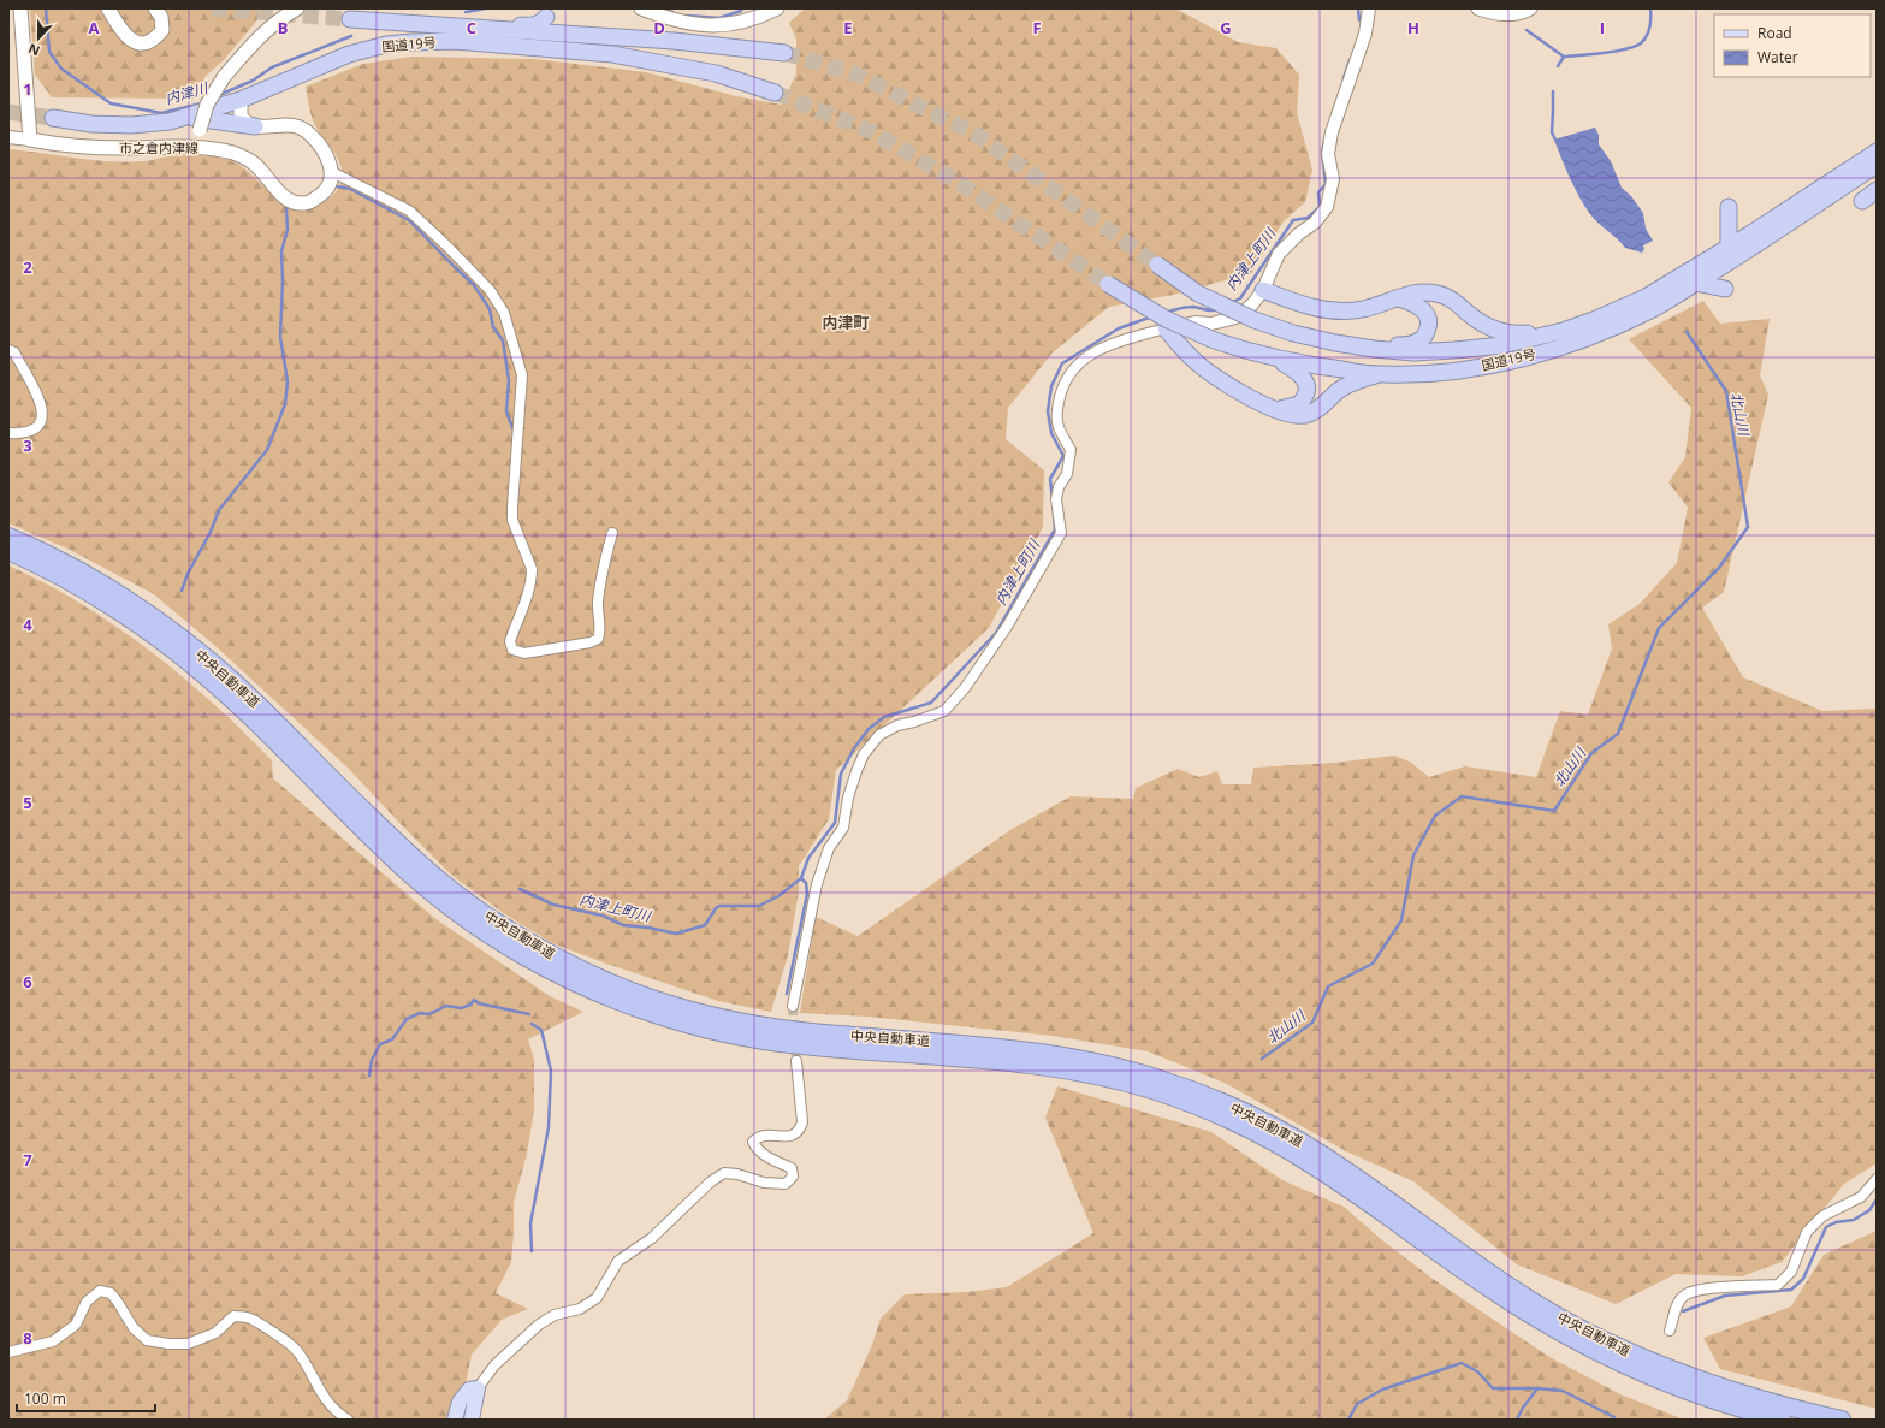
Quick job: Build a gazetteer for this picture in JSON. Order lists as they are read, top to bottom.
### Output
{
  "streets": {
    "highway": ["国道19号", "中央自動車道"],
    "main road": ["市之倉内津線"]
  },
  "districts": ["内津町"],
  "water": ["内津川", "内津上町川", "北山川"],
  "legend": ["Road", "Water"],
  "scale_bar": "100 m",
  "north": "bottom",
  "grid": {
    "columns": [
      "A",
      "B",
      "C",
      "D",
      "E",
      "F",
      "G",
      "H",
      "I"
    ],
    "rows": [
      "1",
      "2",
      "3",
      "4",
      "5",
      "6",
      "7",
      "8"
    ]
  }
}
